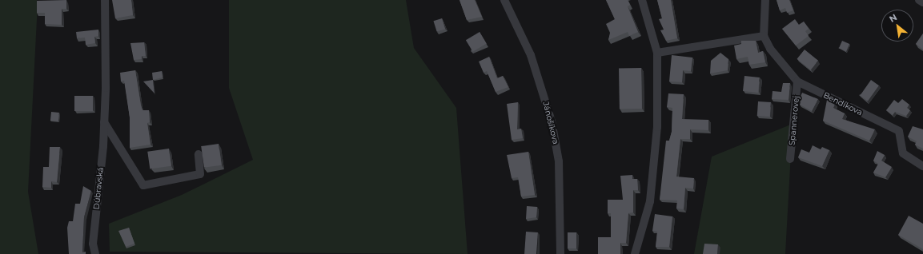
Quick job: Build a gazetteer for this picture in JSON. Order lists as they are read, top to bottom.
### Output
{
  "streets": {
    "street": [
      "Bendíkova",
      "Spannerovej",
      "Jánošíkova",
      "Dúbravská"
    ]
  },
  "crossings": [
    ["Bendíkova", "Spannerovej"]
  ],
  "north": "top left"
}
